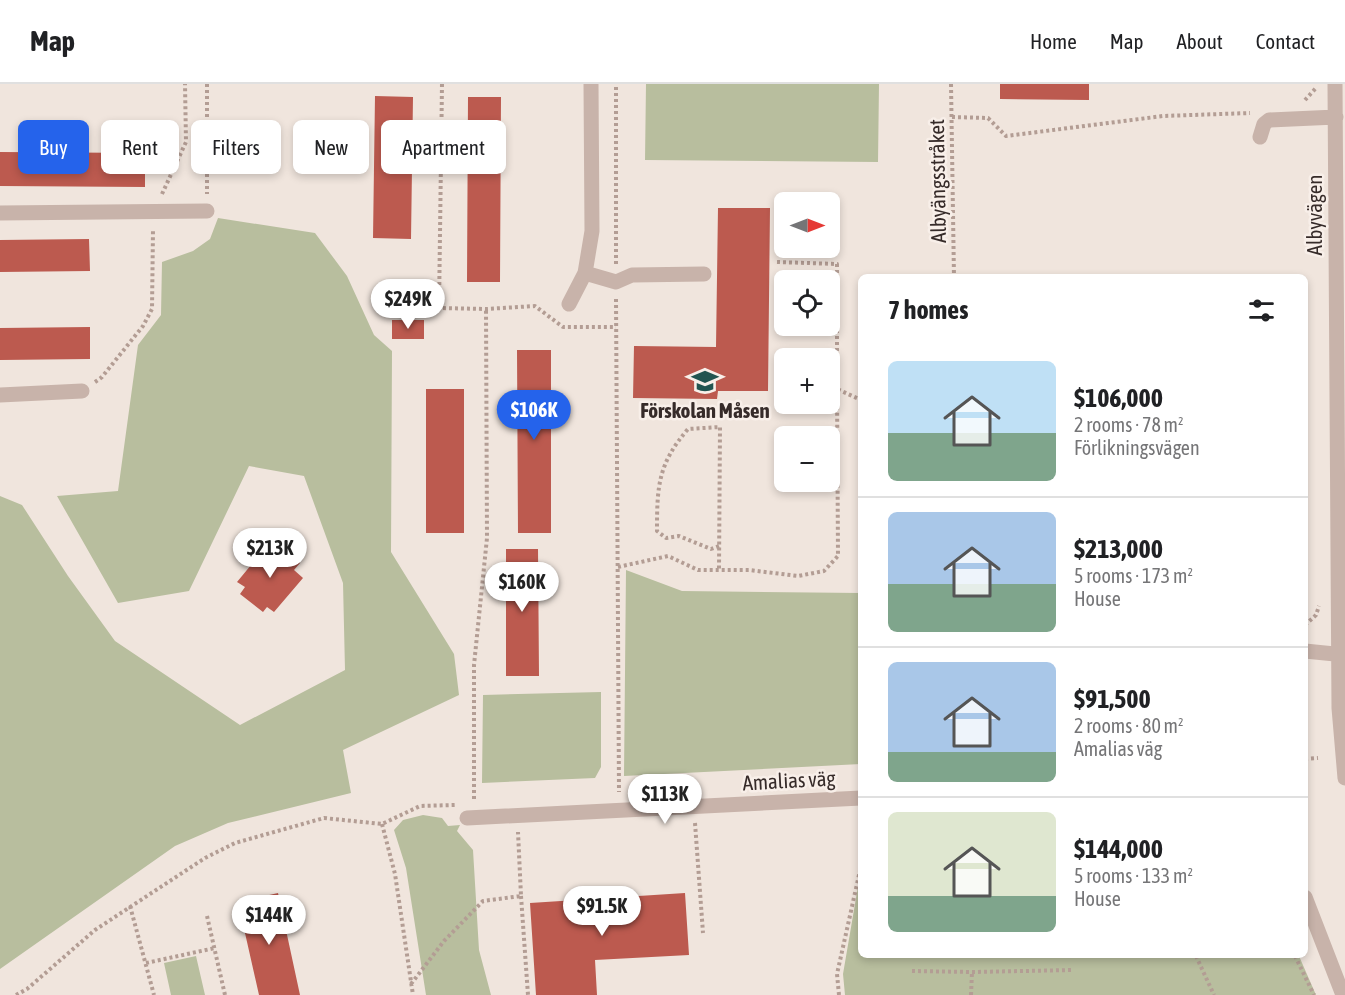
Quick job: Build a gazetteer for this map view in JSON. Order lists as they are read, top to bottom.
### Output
{
  "streets": {
    "street": ["Albyvägen", "Amalias väg"],
    "path": ["Albyängsstråket"]
  },
  "places": {
    "school or university": ["Förskolan Måsen"]
  },
  "north": "right",
  "page": {
    "header": "Map",
    "nav": [
      "Home",
      "Map",
      "About",
      "Contact"
    ],
    "chip": [
      "Buy",
      "Rent",
      "Filters",
      "New",
      "Apartment"
    ],
    "map_buttons": ["+", "−"],
    "heading": "7 homes",
    "price": [
      "$249K",
      "$106K",
      "$213K",
      "$160K",
      "$113K",
      "$91.5K",
      "$144K"
    ],
    "list": [
      {
        "name": "$106,000",
        "note": "2 rooms · 78 m² · Förlikningsvägen"
      },
      {
        "name": "$213,000",
        "note": "5 rooms · 173 m² · House"
      },
      {
        "name": "$91,500",
        "note": "2 rooms · 80 m² · Amalias väg"
      },
      {
        "name": "$144,000",
        "note": "5 rooms · 133 m² · House"
      }
    ]
  }
}
